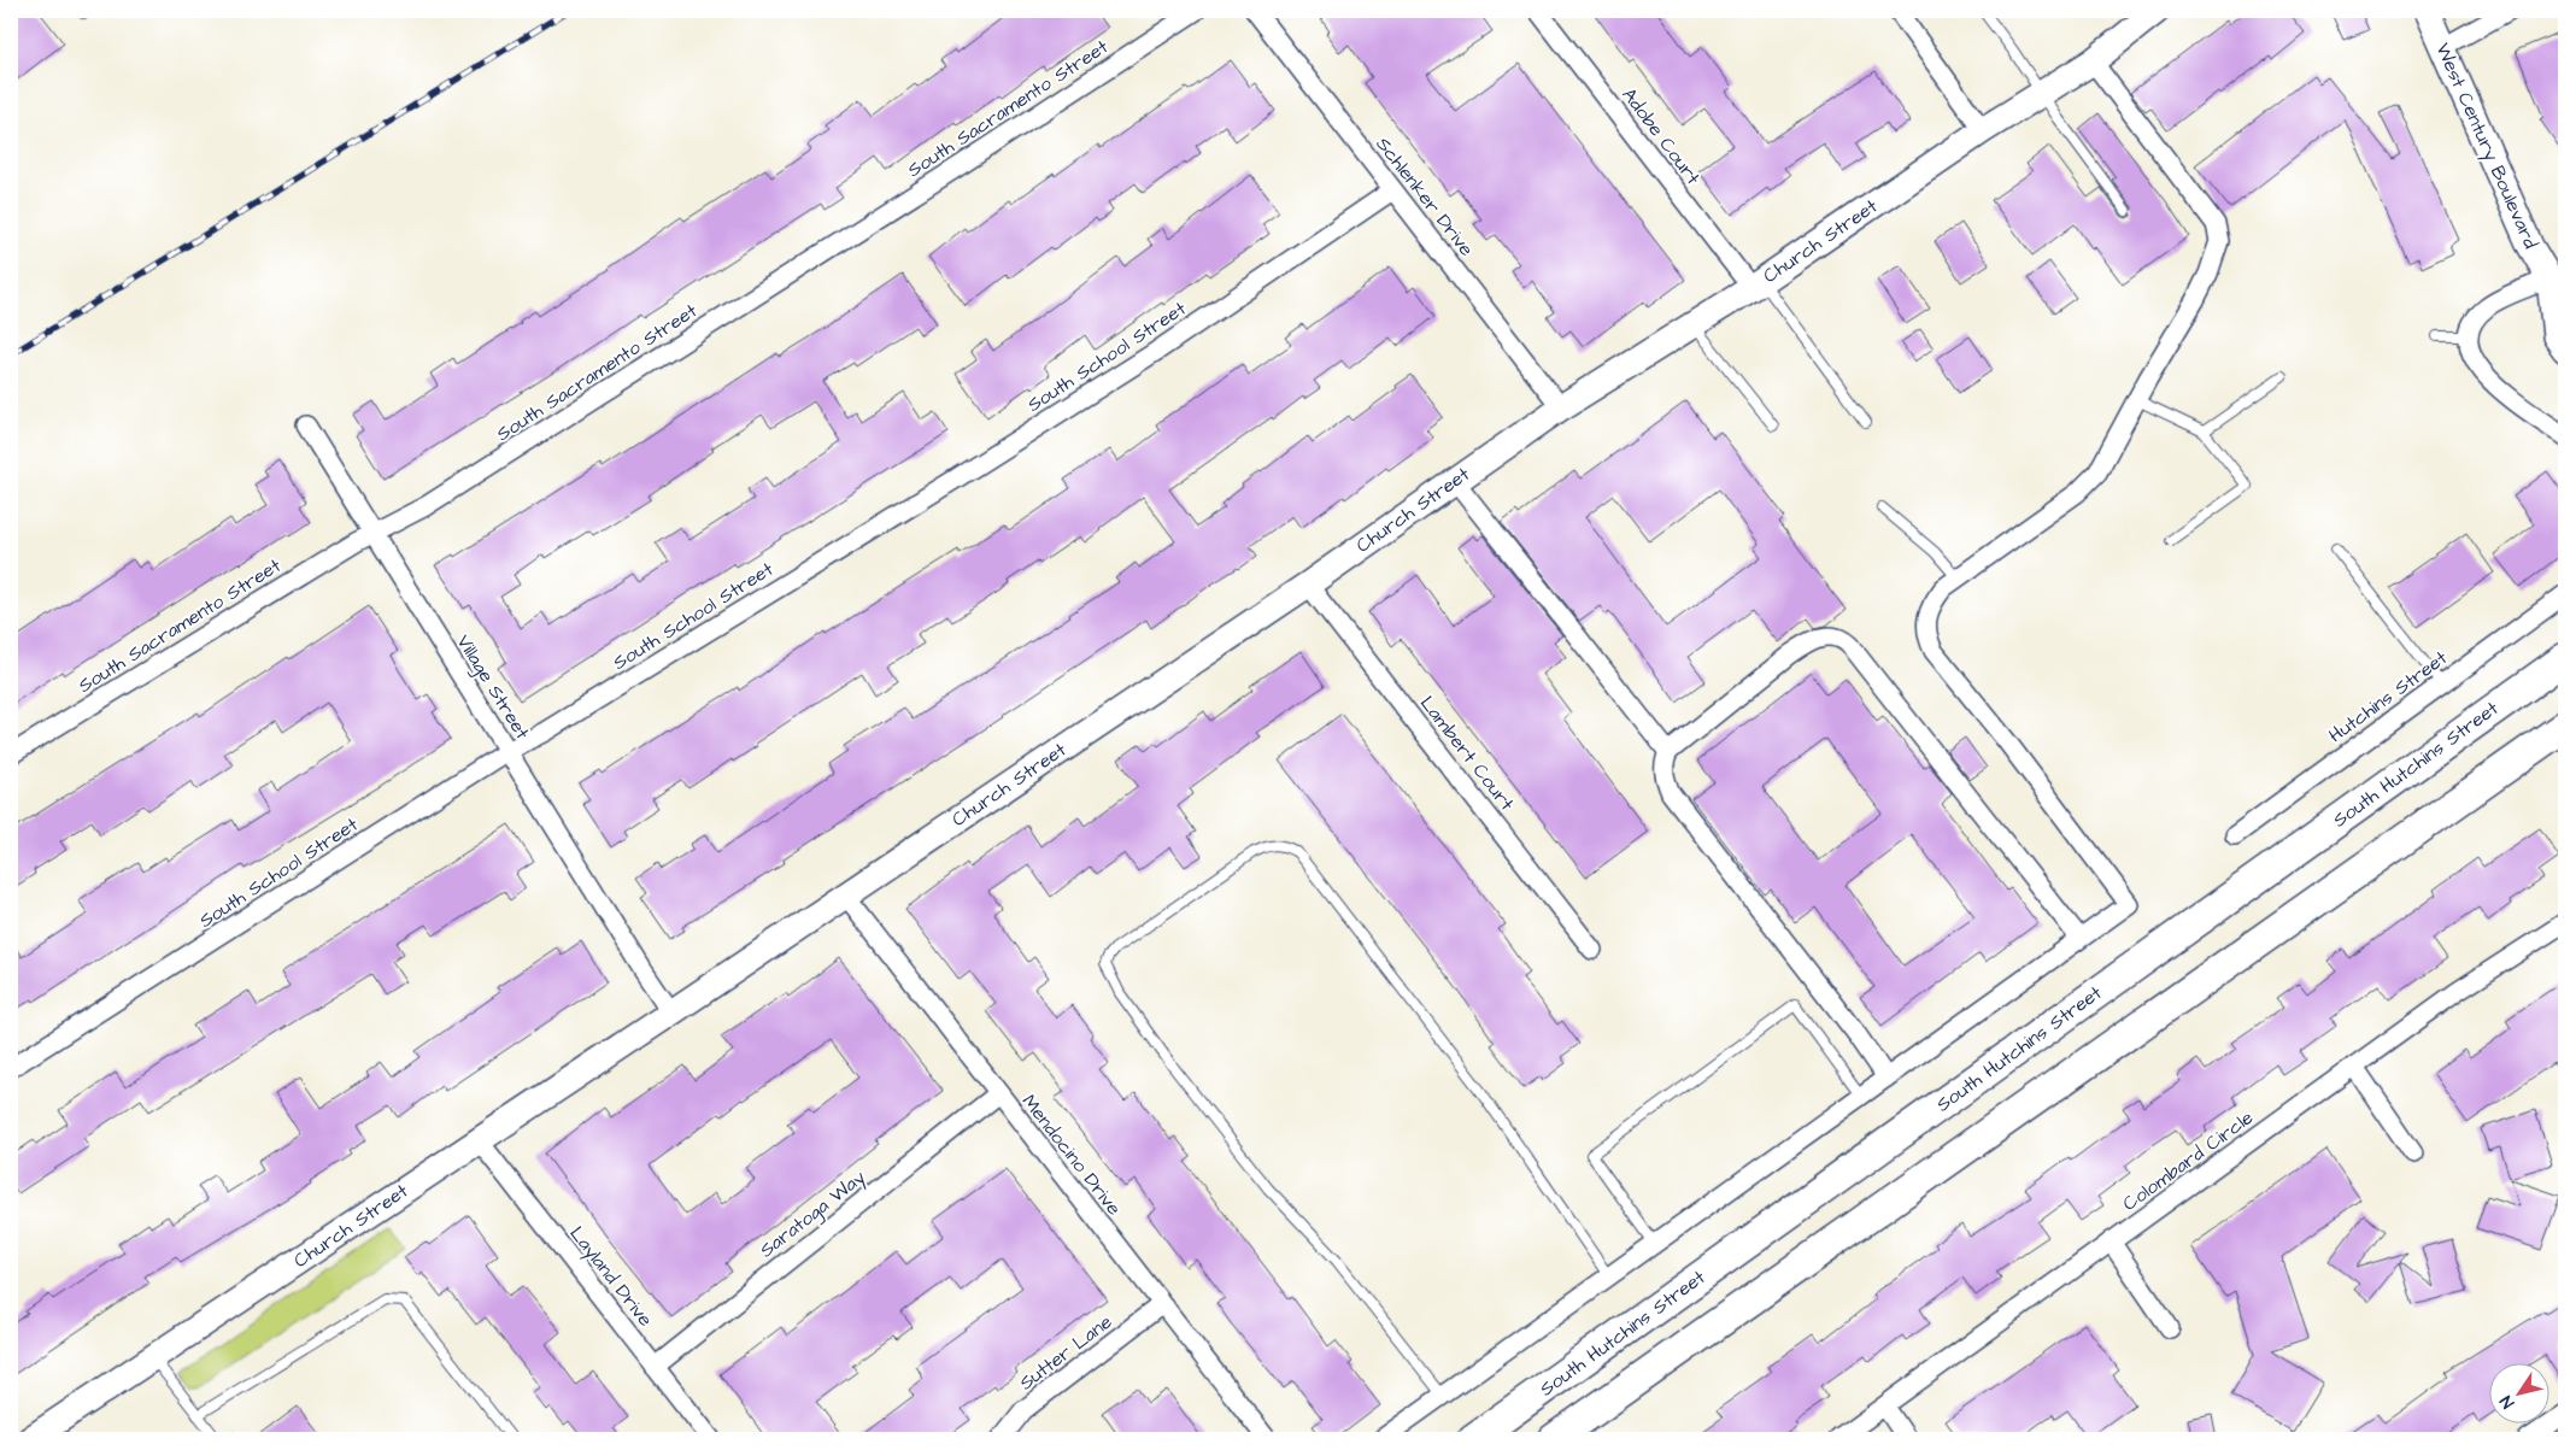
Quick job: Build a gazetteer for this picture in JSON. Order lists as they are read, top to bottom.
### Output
{
  "streets": {
    "main road": ["South Hutchins Street"],
    "street": [
      "South Sacramento Street",
      "Adobe Court",
      "West Century Boulevard",
      "Schlenker Drive",
      "Church Street",
      "South School Street",
      "Village Street",
      "Hutchins Street",
      "Lambert Court",
      "Mendocino Drive",
      "Colombard Circle",
      "Saratoga Way",
      "Layland Drive",
      "Sutter Lane"
    ]
  },
  "crossings": [
    ["South Sacramento Street", "Village Street"],
    ["Adobe Court", "Church Street"],
    ["Schlenker Drive", "Church Street"],
    ["Schlenker Drive", "South School Street"],
    ["Church Street", "Village Street"],
    ["Church Street", "Lambert Court"],
    ["Church Street", "Mendocino Drive"],
    ["Church Street", "Layland Drive"],
    ["South School Street", "Village Street"],
    ["Mendocino Drive", "Saratoga Way"],
    ["Mendocino Drive", "Sutter Lane"],
    ["Saratoga Way", "Layland Drive"]
  ],
  "north": "bottom left"
}
